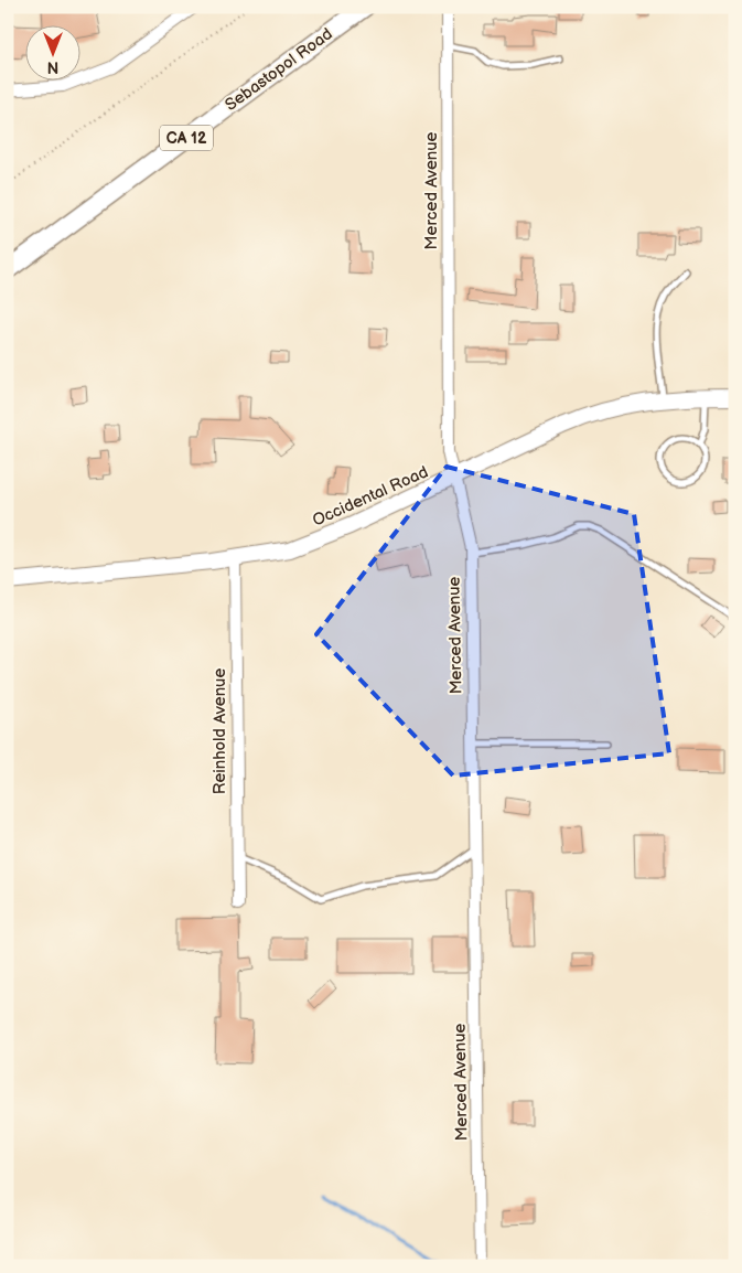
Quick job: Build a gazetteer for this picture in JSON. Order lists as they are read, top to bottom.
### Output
{
  "streets": {
    "main road": ["Sebastopol Road", "CA 12"],
    "street": ["Merced Avenue", "Occidental Road", "Reinhold Avenue"]
  },
  "crossings": [
    ["Merced Avenue", "Occidental Road"],
    ["Occidental Road", "Reinhold Avenue"]
  ],
  "north": "bottom"
}
